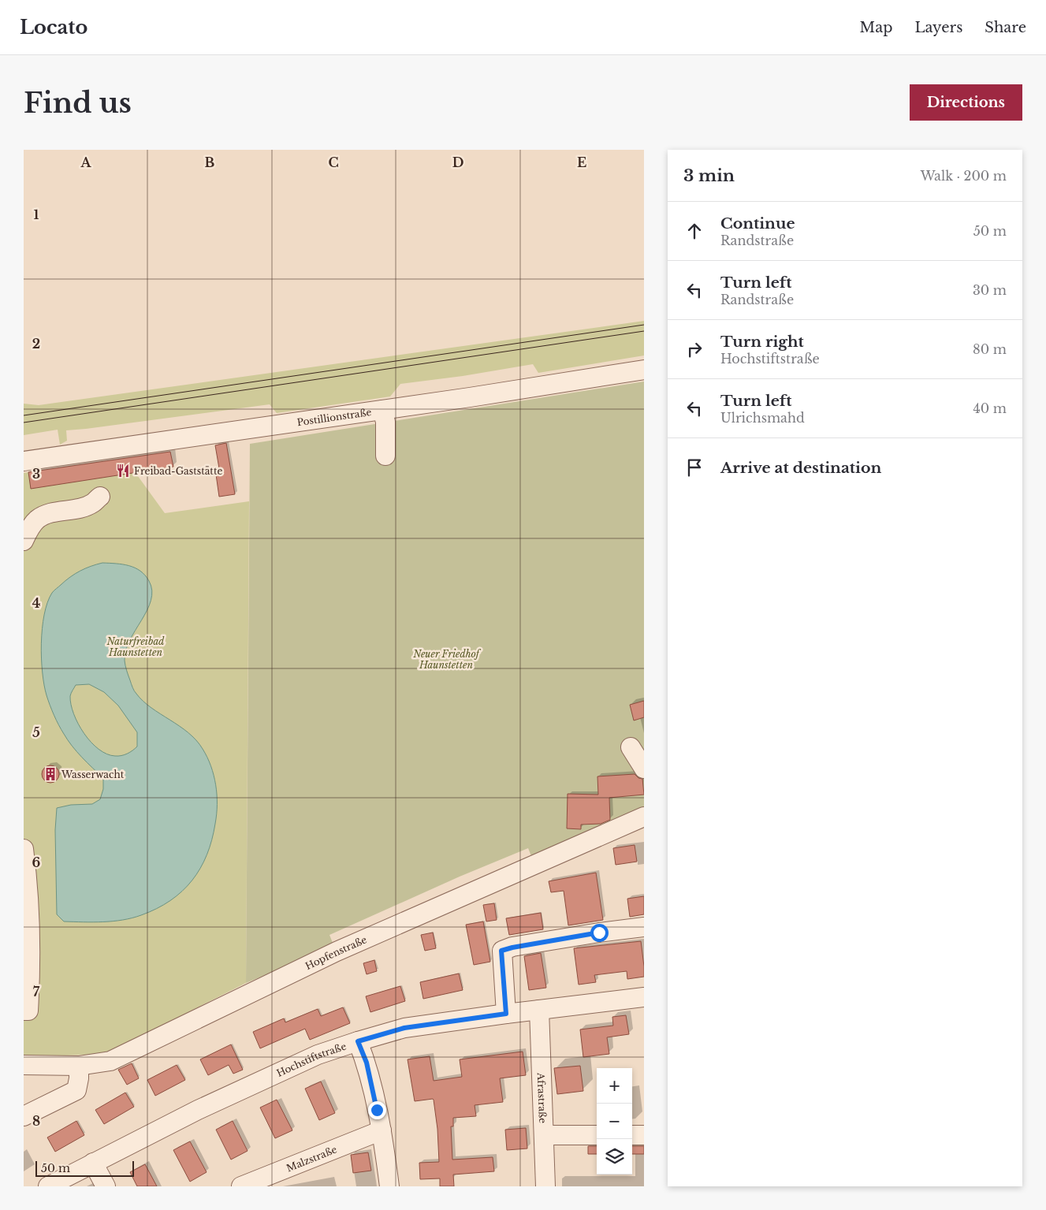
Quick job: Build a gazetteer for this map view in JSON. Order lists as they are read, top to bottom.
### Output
{
  "streets": {
    "street": [
      "Postillionstraße",
      "Hopfenstraße",
      "Hochstiftstraße",
      "Afrastraße",
      "Malzstraße"
    ]
  },
  "crossings": [
    ["Hochstiftstraße", "Afrastraße"]
  ],
  "parks": ["Naturfreibad Haunstetten", "Neuer Friedhof Haunstetten"],
  "places": {
    "restaurant": ["Freibad-Gaststätte"],
    "building": ["Wasserwacht"]
  },
  "scale_bar": "50 m",
  "page": {
    "header": "Locato",
    "nav": ["Map", "Layers", "Share"],
    "buttons": "Directions",
    "title": "Find us",
    "heading": ["3 min", "Walk · 200 m"],
    "list": [
      ["Continue", "Randstraße", "50 m"],
      ["Turn left", "Randstraße", "30 m"],
      ["Turn right", "Hochstiftstraße", "80 m"],
      ["Turn left", "Ulrichsmahd", "40 m"],
      "Arrive at destination"
    ],
    "map_buttons": ["+", "−"],
    "scale": "50 m"
  },
  "grid": {
    "columns": [
      "A",
      "B",
      "C",
      "D",
      "E"
    ],
    "rows": [
      "1",
      "2",
      "3",
      "4",
      "5",
      "6",
      "7",
      "8"
    ]
  }
}
